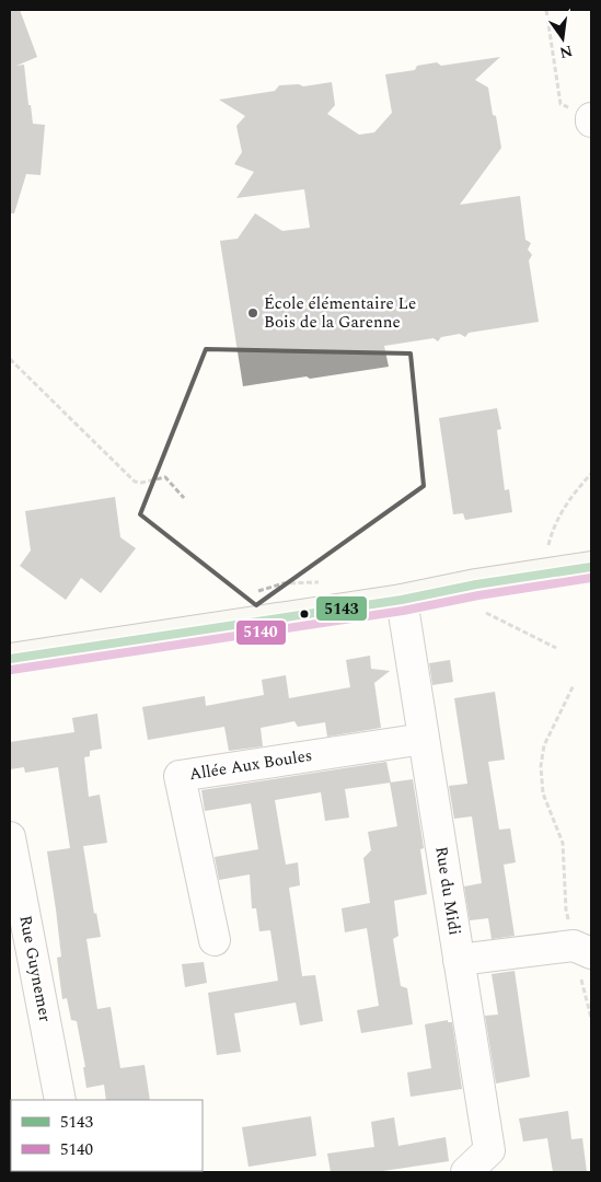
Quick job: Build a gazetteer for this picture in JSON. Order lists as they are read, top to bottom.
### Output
{
  "streets": {
    "street": ["Allée Aux Boules", "Rue du Midi", "Rue Guynemer"]
  },
  "crossings": [
    ["Allée Aux Boules", "Rue du Midi"]
  ],
  "places": ["École élémentaire Le Bois de la Garenne"],
  "lines": ["transit line 5143", "transit line 5140"],
  "legend": ["5143", "5140"],
  "north": "bottom"
}
